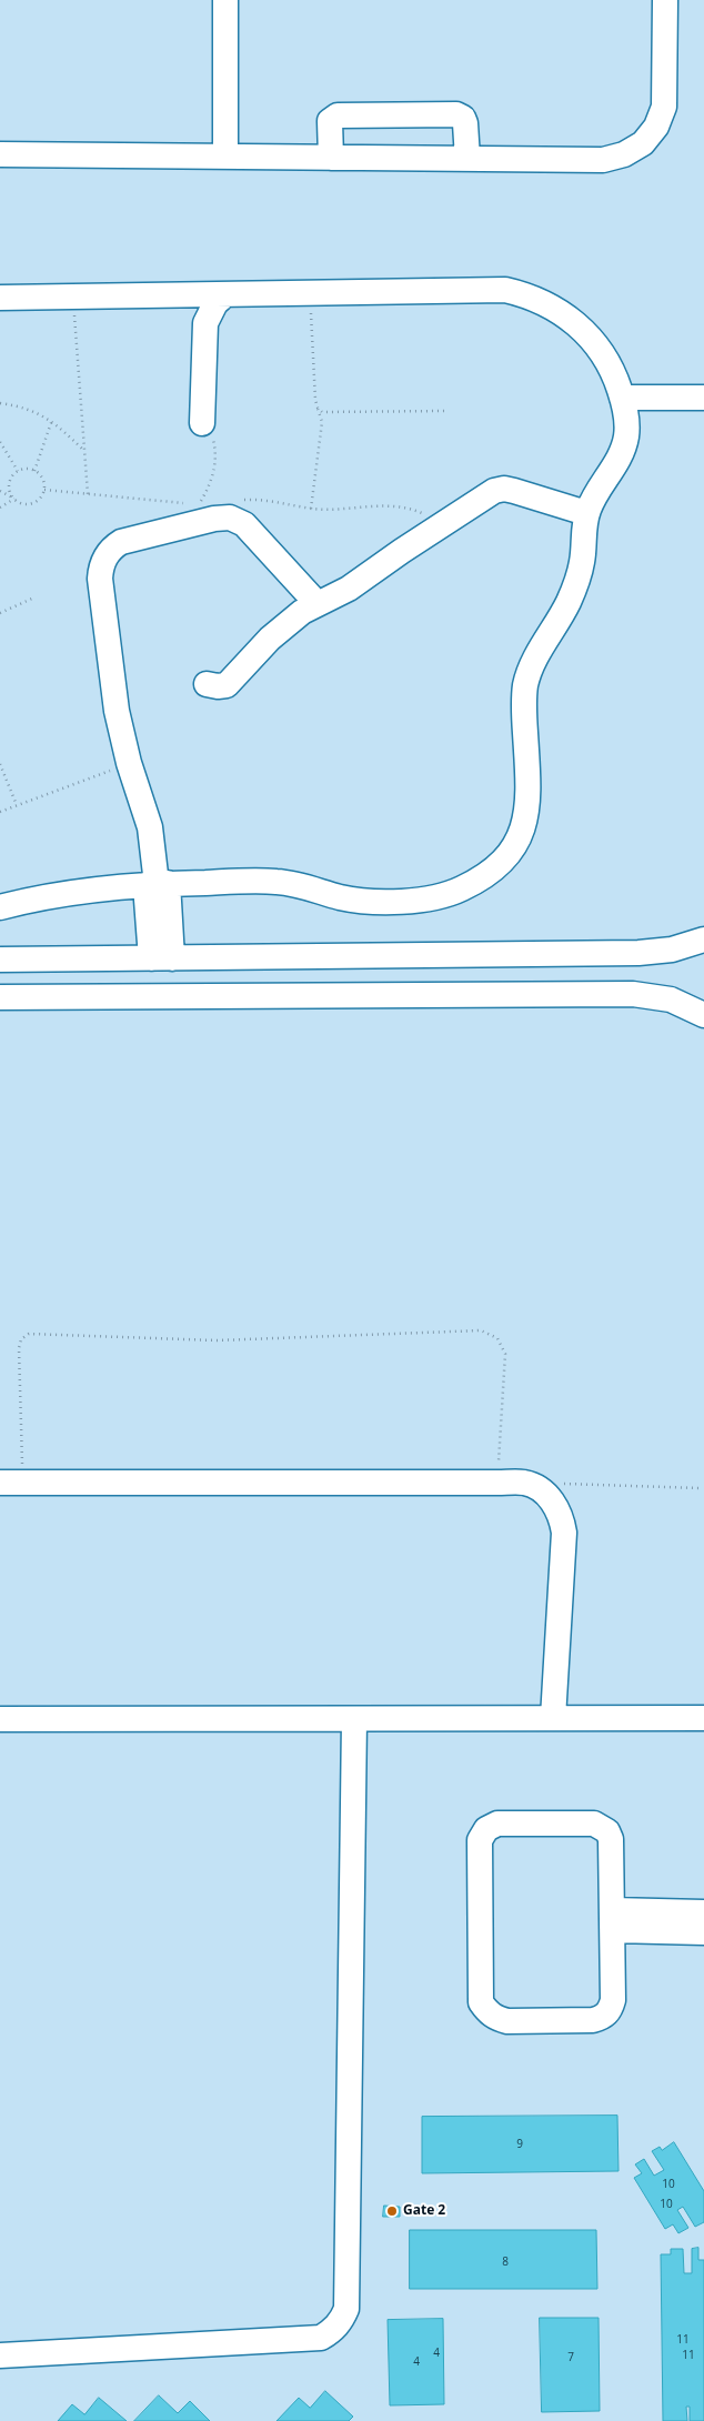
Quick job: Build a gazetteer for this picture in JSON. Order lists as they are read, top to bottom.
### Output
{
  "places": ["Gate 2"],
  "house_numbers": [
    "9",
    "10",
    "10",
    "8",
    "11",
    "4",
    "11",
    "7",
    "4"
  ]
}
